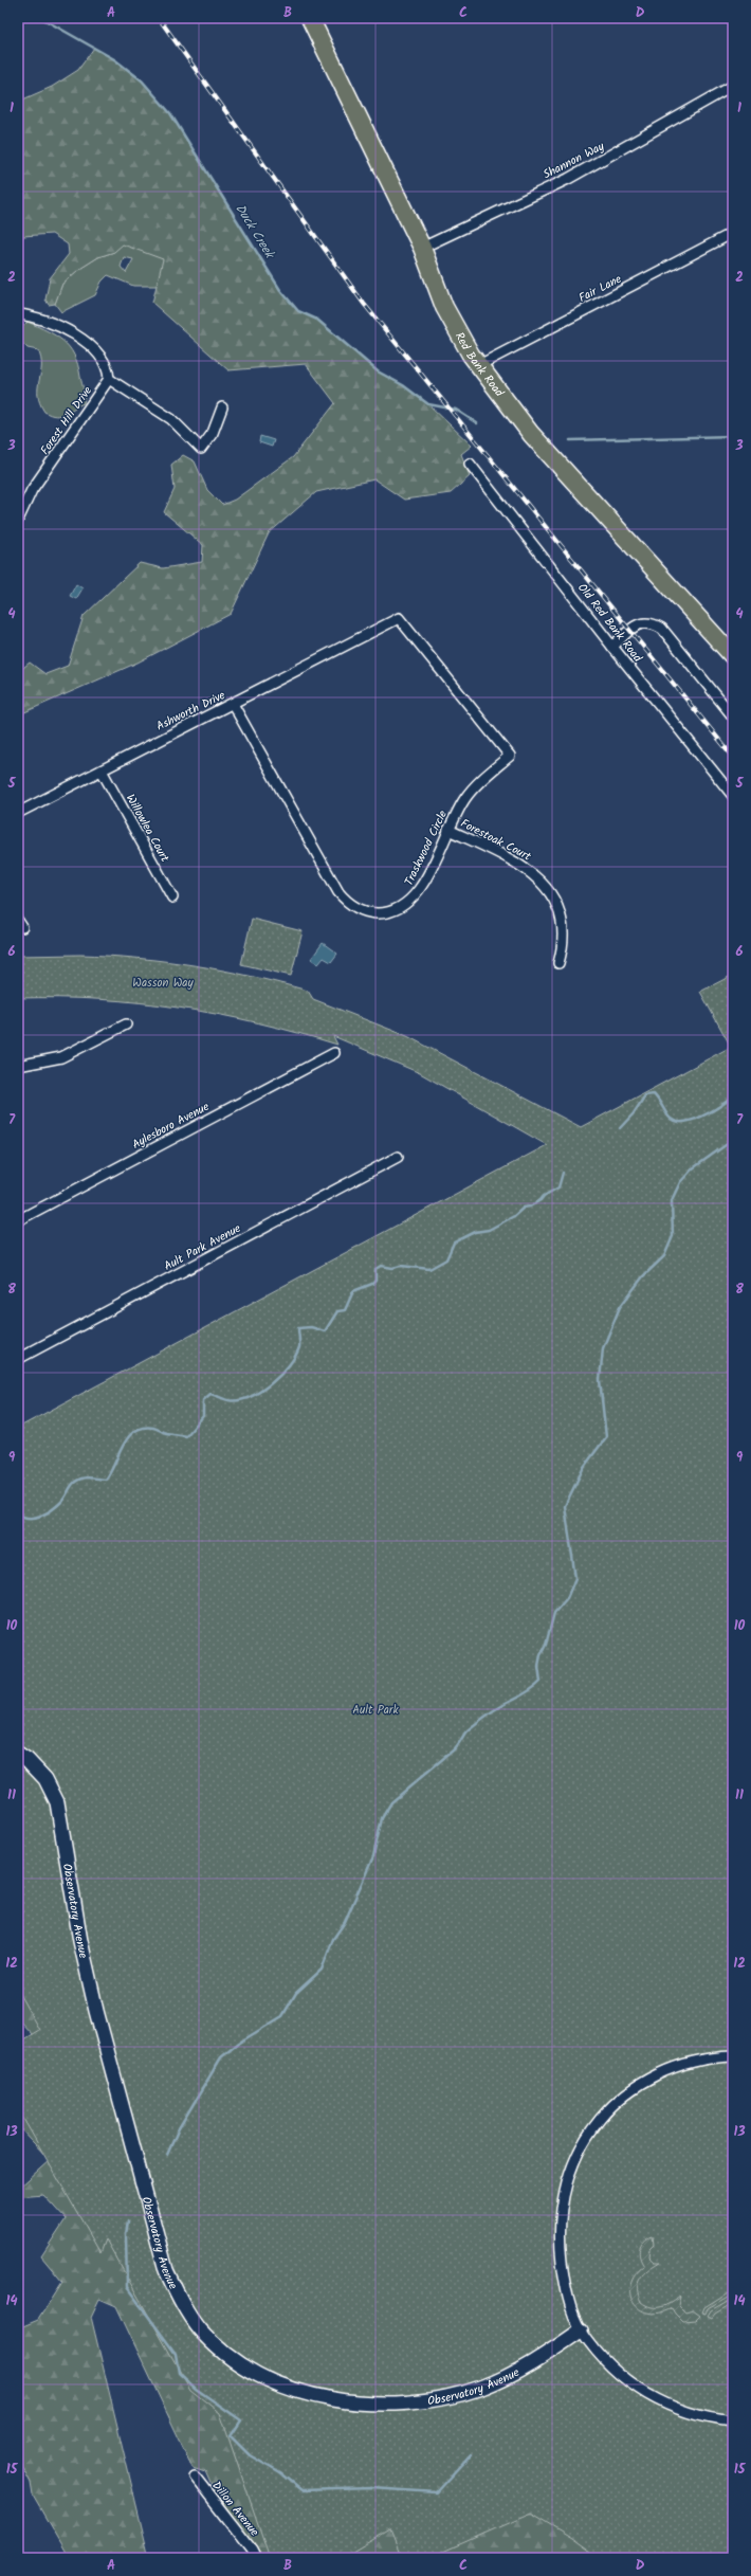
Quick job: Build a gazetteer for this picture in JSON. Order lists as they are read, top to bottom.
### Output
{
  "streets": {
    "highway": ["Red Bank Road"],
    "street": [
      "Shannon Way",
      "Fair Lane",
      "Forest Hill Drive",
      "Old Red Bank Road",
      "Ashworth Drive",
      "Willowlea Court",
      "Forestoak Court",
      "Traskwood Circle",
      "Aylesboro Avenue",
      "Ault Park Avenue",
      "Observatory Avenue",
      "Dillon Avenue"
    ]
  },
  "crossings": [
    ["Shannon Way", "Red Bank Road"],
    ["Fair Lane", "Red Bank Road"],
    ["Ashworth Drive", "Willowlea Court"],
    ["Ashworth Drive", "Traskwood Circle"],
    ["Forestoak Court", "Traskwood Circle"]
  ],
  "water": ["Duck Creek"],
  "parks": ["Wasson Way", "Ault Park"],
  "grid": {
    "columns": [
      "A",
      "B",
      "C",
      "D"
    ],
    "rows": [
      "1",
      "2",
      "3",
      "4",
      "5",
      "6",
      "7",
      "8",
      "9",
      "10",
      "11",
      "12",
      "13",
      "14",
      "15"
    ]
  }
}
